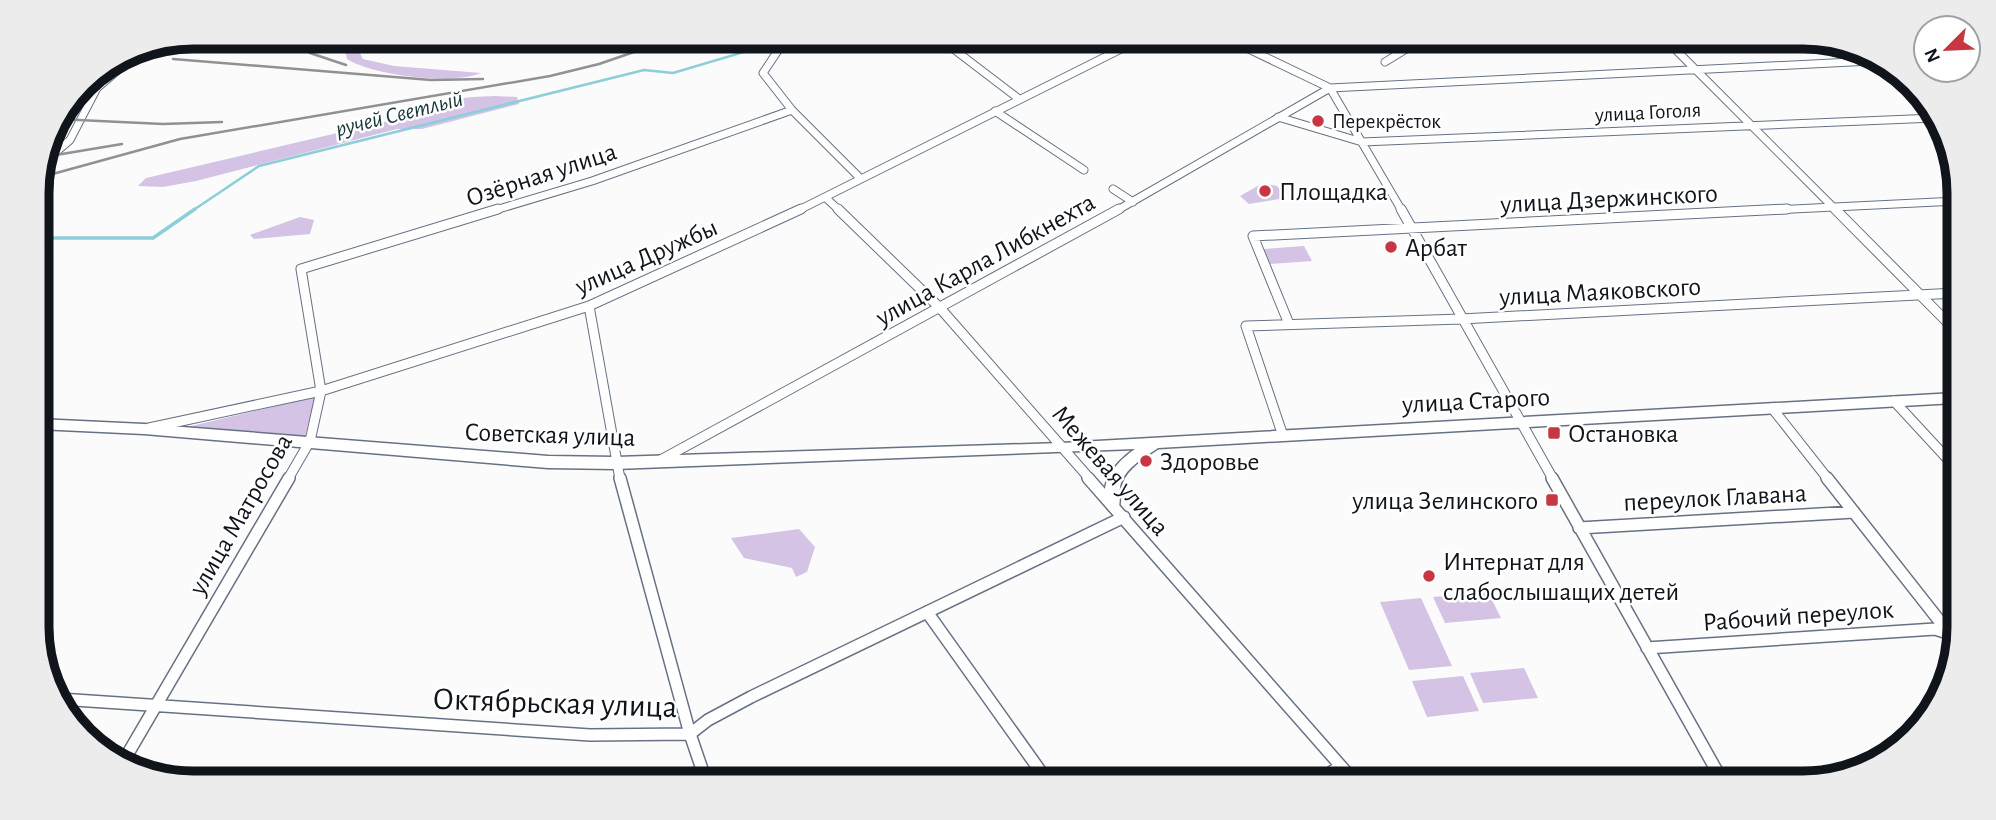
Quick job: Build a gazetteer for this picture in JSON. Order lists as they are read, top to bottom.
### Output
{
  "streets": {
    "street": [
      "улица Гоголя",
      "Озёрная улица",
      "улица Дзержинского",
      "улица Дружбы",
      "улица Карла Либкнехта",
      "улица Маяковского",
      "улица Старого",
      "Советская улица",
      "Межевая улица",
      "переулок Главана",
      "улица Матросова",
      "Рабочий переулок",
      "Октябрьская улица"
    ]
  },
  "crossings": [
    ["улица Гоголя", "улица Карла Либкнехта"],
    ["Озёрная улица", "улица Матросова"],
    ["улица Дзержинского", "улица Маяковского"],
    ["улица Дружбы", "Советская улица"],
    ["улица Дружбы", "Межевая улица"],
    ["улица Дружбы", "улица Матросова"],
    ["улица Карла Либкнехта", "Советская улица"],
    ["улица Карла Либкнехта", "Межевая улица"],
    ["улица Маяковского", "улица Старого"],
    ["улица Старого", "Советская улица"],
    ["улица Старого", "Межевая улица"],
    ["Советская улица", "Межевая улица"],
    ["Советская улица", "улица Матросова"],
    ["Межевая улица", "Октябрьская улица"],
    ["улица Матросова", "Октябрьская улица"]
  ],
  "water": ["ручей Светлый"],
  "places": {
    "other": [
      "Перекрёсток",
      "Площадка",
      "Арбат",
      "Здоровье",
      "Интернат для слабослышащих детей"
    ],
    "transit": ["Остановка", "улица Зелинского"]
  },
  "north": "bottom left"
}
